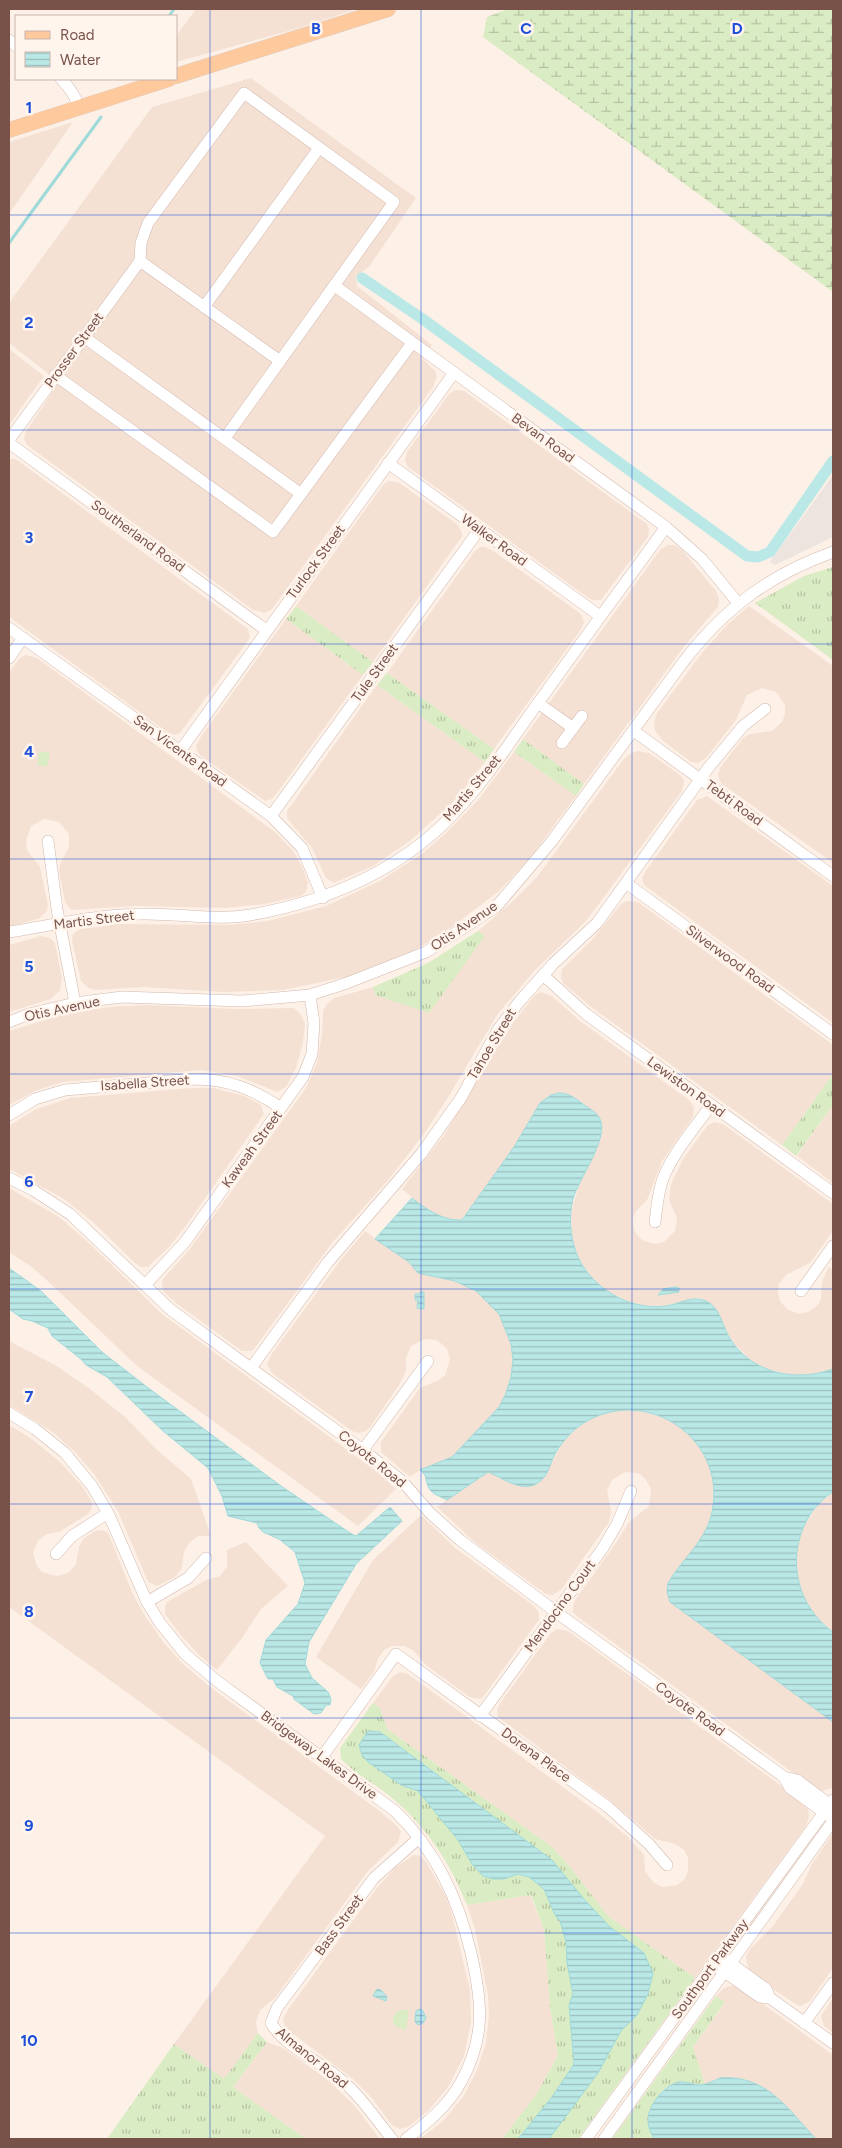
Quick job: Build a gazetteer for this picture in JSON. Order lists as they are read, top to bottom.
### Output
{
  "streets": {
    "street": [
      "Prosser Street",
      "Bevan Road",
      "Southerland Road",
      "Walker Road",
      "Turlock Street",
      "Tule Street",
      "San Vicente Road",
      "Martis Street",
      "Tebti Road",
      "Otis Avenue",
      "Silverwood Road",
      "Tahoe Street",
      "Isabella Street",
      "Lewiston Road",
      "Kaweah Street",
      "Coyote Road",
      "Mendocino Court",
      "Bridgeway Lakes Drive",
      "Dorena Place",
      "Bass Street",
      "Southport Parkway",
      "Almanor Road"
    ]
  },
  "crossings": [
    ["Prosser Street", "Southerland Road"],
    ["Bevan Road", "Turlock Street"],
    ["Bevan Road", "Martis Street"],
    ["Bevan Road", "Otis Avenue"],
    ["Southerland Road", "Turlock Street"],
    ["Walker Road", "Turlock Street"],
    ["Walker Road", "Tule Street"],
    ["Walker Road", "Martis Street"],
    ["Turlock Street", "San Vicente Road"],
    ["Tule Street", "San Vicente Road"],
    ["San Vicente Road", "Martis Street"],
    ["Tebti Road", "Otis Avenue"],
    ["Tebti Road", "Tahoe Street"],
    ["Otis Avenue", "Kaweah Street"],
    ["Silverwood Road", "Tahoe Street"],
    ["Tahoe Street", "Lewiston Road"],
    ["Tahoe Street", "Coyote Road"],
    ["Isabella Street", "Kaweah Street"],
    ["Kaweah Street", "Coyote Road"],
    ["Coyote Road", "Mendocino Court"],
    ["Coyote Road", "Southport Parkway"],
    ["Mendocino Court", "Dorena Place"],
    ["Bridgeway Lakes Drive", "Dorena Place"],
    ["Bridgeway Lakes Drive", "Bass Street"],
    ["Bass Street", "Almanor Road"]
  ],
  "legend": ["Road", "Water"],
  "grid": {
    "columns": ["B", "C", "D"],
    "rows": [
      "1",
      "2",
      "3",
      "4",
      "5",
      "6",
      "7",
      "8",
      "9",
      "10"
    ]
  }
}
